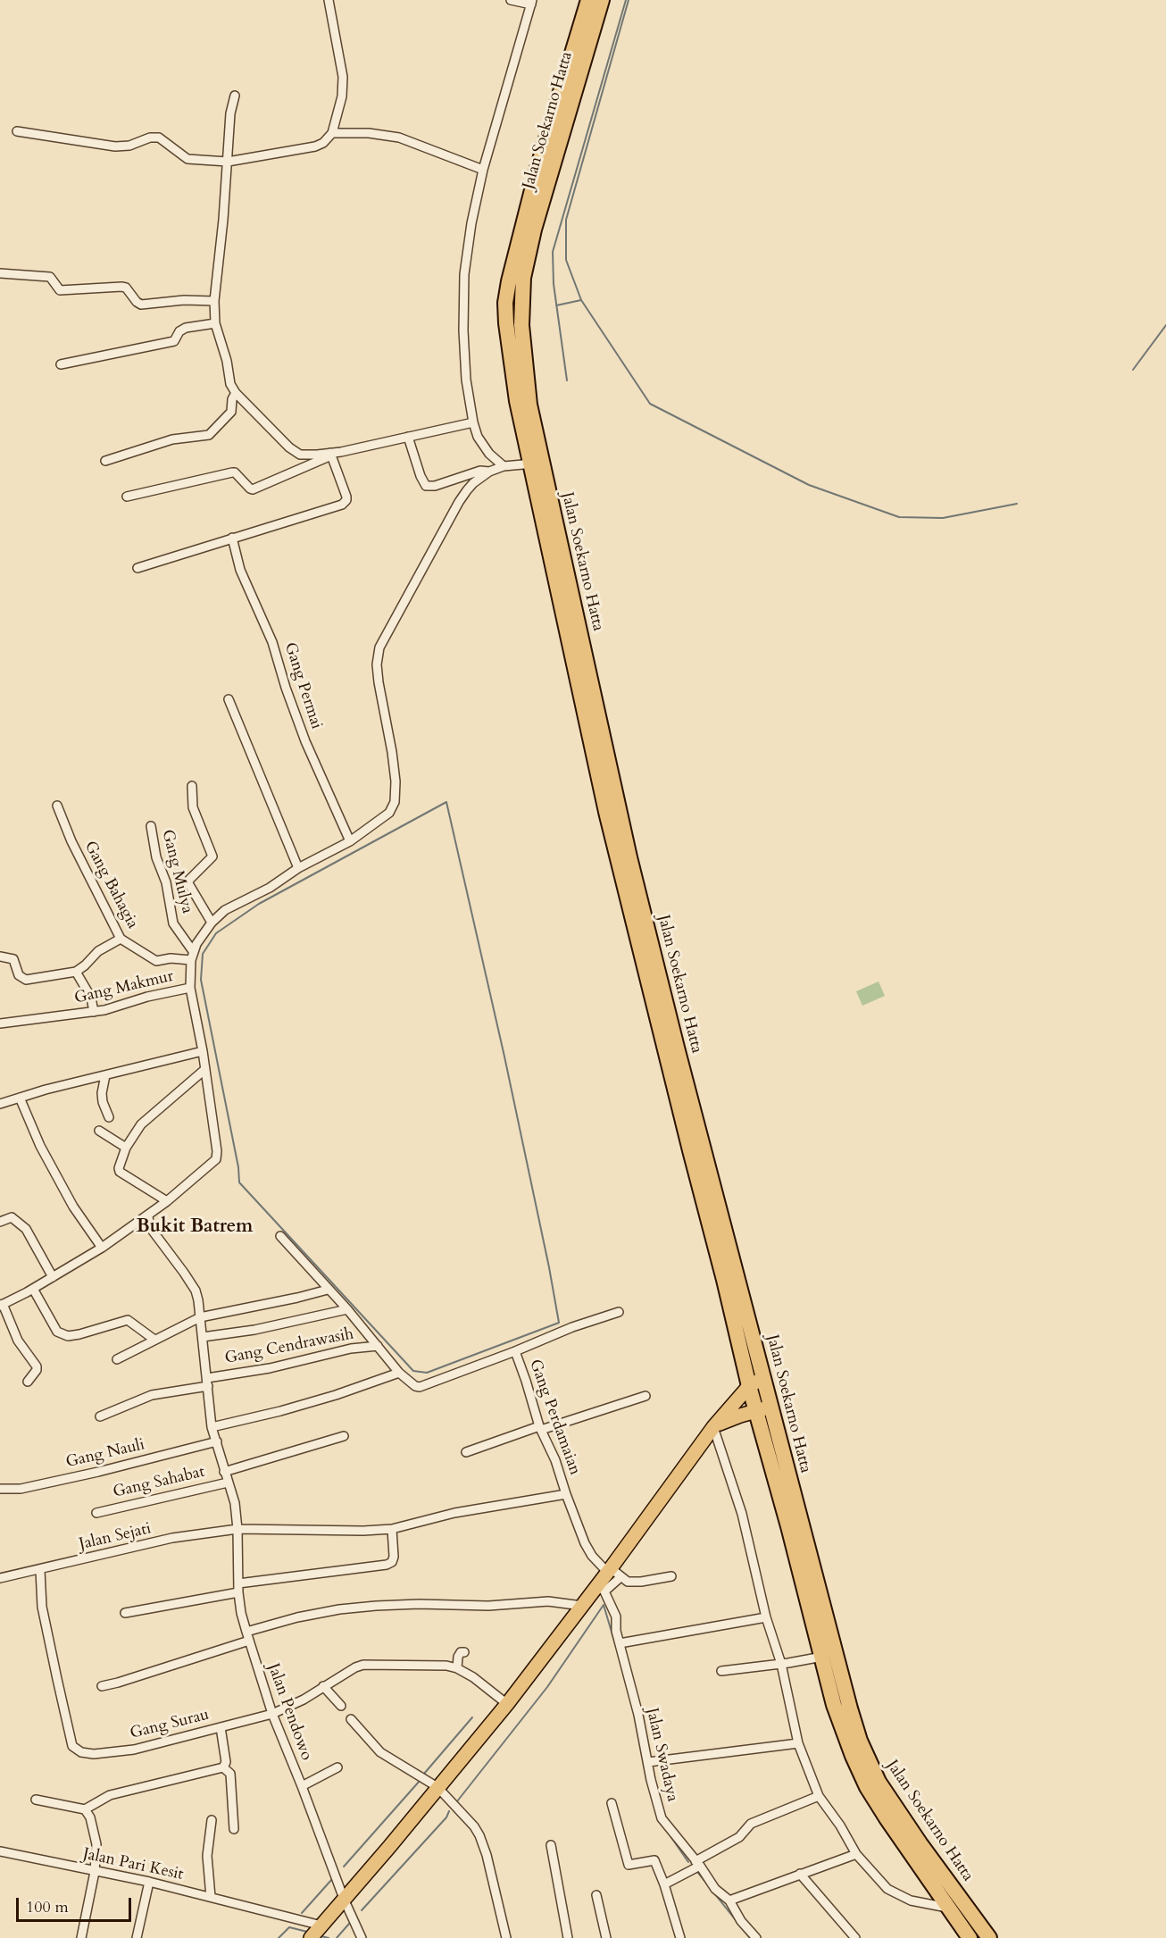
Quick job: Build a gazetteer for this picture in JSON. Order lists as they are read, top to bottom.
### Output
{
  "streets": {
    "highway": ["Jalan Soekarno Hatta"],
    "street": [
      "Gang Permai",
      "Gang Mulya",
      "Gang Bahagia",
      "Gang Makmur",
      "Gang Cendrawasih",
      "Gang Perdamaian",
      "Gang Nauli",
      "Gang Sahabat",
      "Jalan Sejati",
      "Jalan Pendowo",
      "Gang Surau",
      "Jalan Swadaya",
      "Jalan Pari Kesit"
    ]
  },
  "crossings": [
    ["Gang Mulya", "Gang Bahagia"],
    ["Gang Cendrawasih", "Jalan Pendowo"],
    ["Gang Nauli", "Jalan Pendowo"],
    ["Gang Sahabat", "Jalan Pendowo"],
    ["Jalan Sejati", "Jalan Pendowo"],
    ["Jalan Sejati", "Gang Surau"],
    ["Jalan Pendowo", "Gang Surau"]
  ],
  "districts": ["Bukit Batrem"],
  "scale_bar": "100 m"
}
